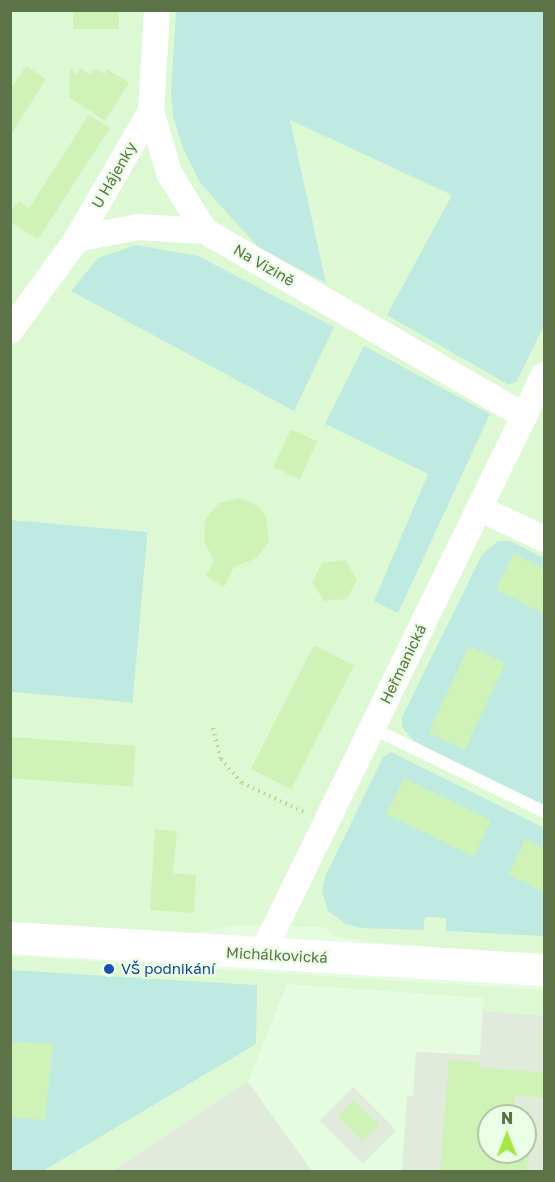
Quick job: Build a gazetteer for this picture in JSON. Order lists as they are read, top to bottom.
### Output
{
  "streets": {
    "street": [
      "U Hájenky",
      "Na Vizině",
      "Heřmanická",
      "Michálkovická"
    ]
  },
  "crossings": [
    ["U Hájenky", "Na Vizině"],
    ["Na Vizině", "Heřmanická"],
    ["Heřmanická", "Michálkovická"]
  ],
  "places": ["VŠ podnikání"],
  "north": "top"
}
